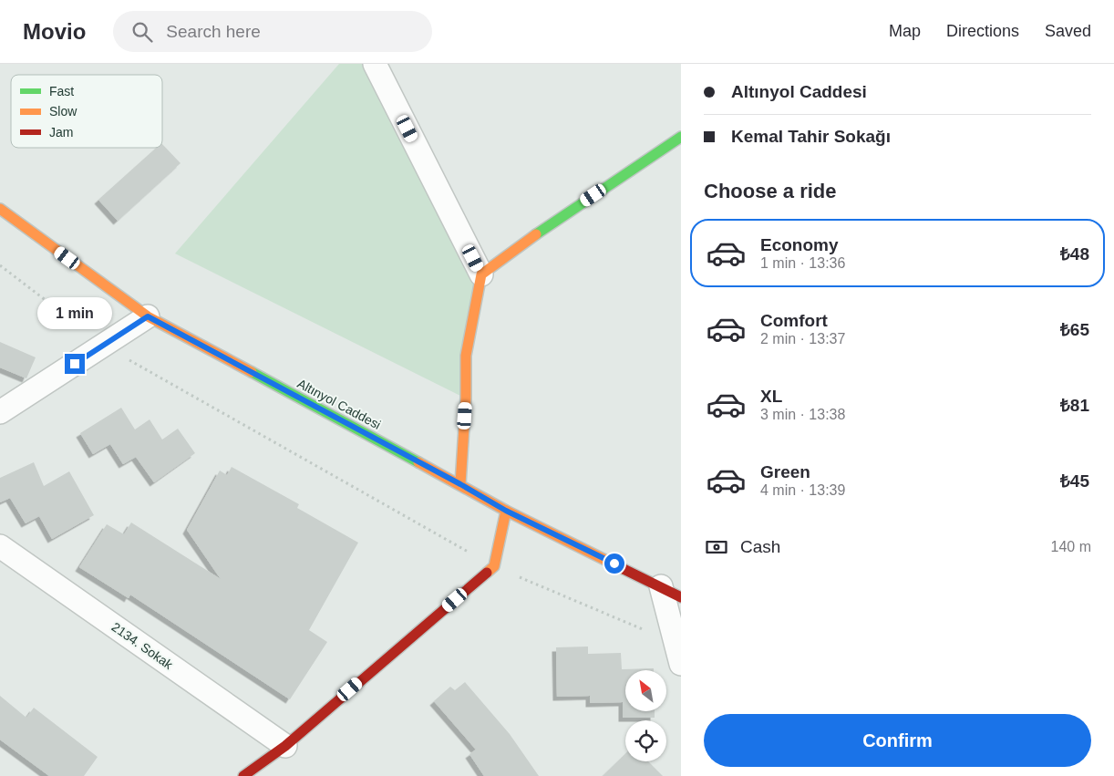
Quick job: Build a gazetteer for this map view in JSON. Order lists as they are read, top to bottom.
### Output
{
  "streets": {
    "street": ["Altınyol Caddesi", "2134. Sokak"]
  },
  "legend": ["Fast", "Slow", "Jam"],
  "north": "top left",
  "page": {
    "header": "Movio",
    "search": "Search here",
    "nav": ["Map", "Directions", "Saved"],
    "banner": ["Altınyol Caddesi", "Kemal Tahir Sokağı"],
    "heading": "Choose a ride",
    "list": [
      {
        "name": "Economy",
        "note": "1 min · 13:36",
        "value": "₺48"
      },
      {
        "name": "Comfort",
        "note": "2 min · 13:37",
        "value": "₺65"
      },
      {
        "name": "XL",
        "note": "3 min · 13:38",
        "value": "₺81"
      },
      {
        "name": "Green",
        "note": "4 min · 13:39",
        "value": "₺45"
      }
    ],
    "bubble": "1 min",
    "pay": ["Cash", "140 m"],
    "buttons": "Confirm"
  }
}
